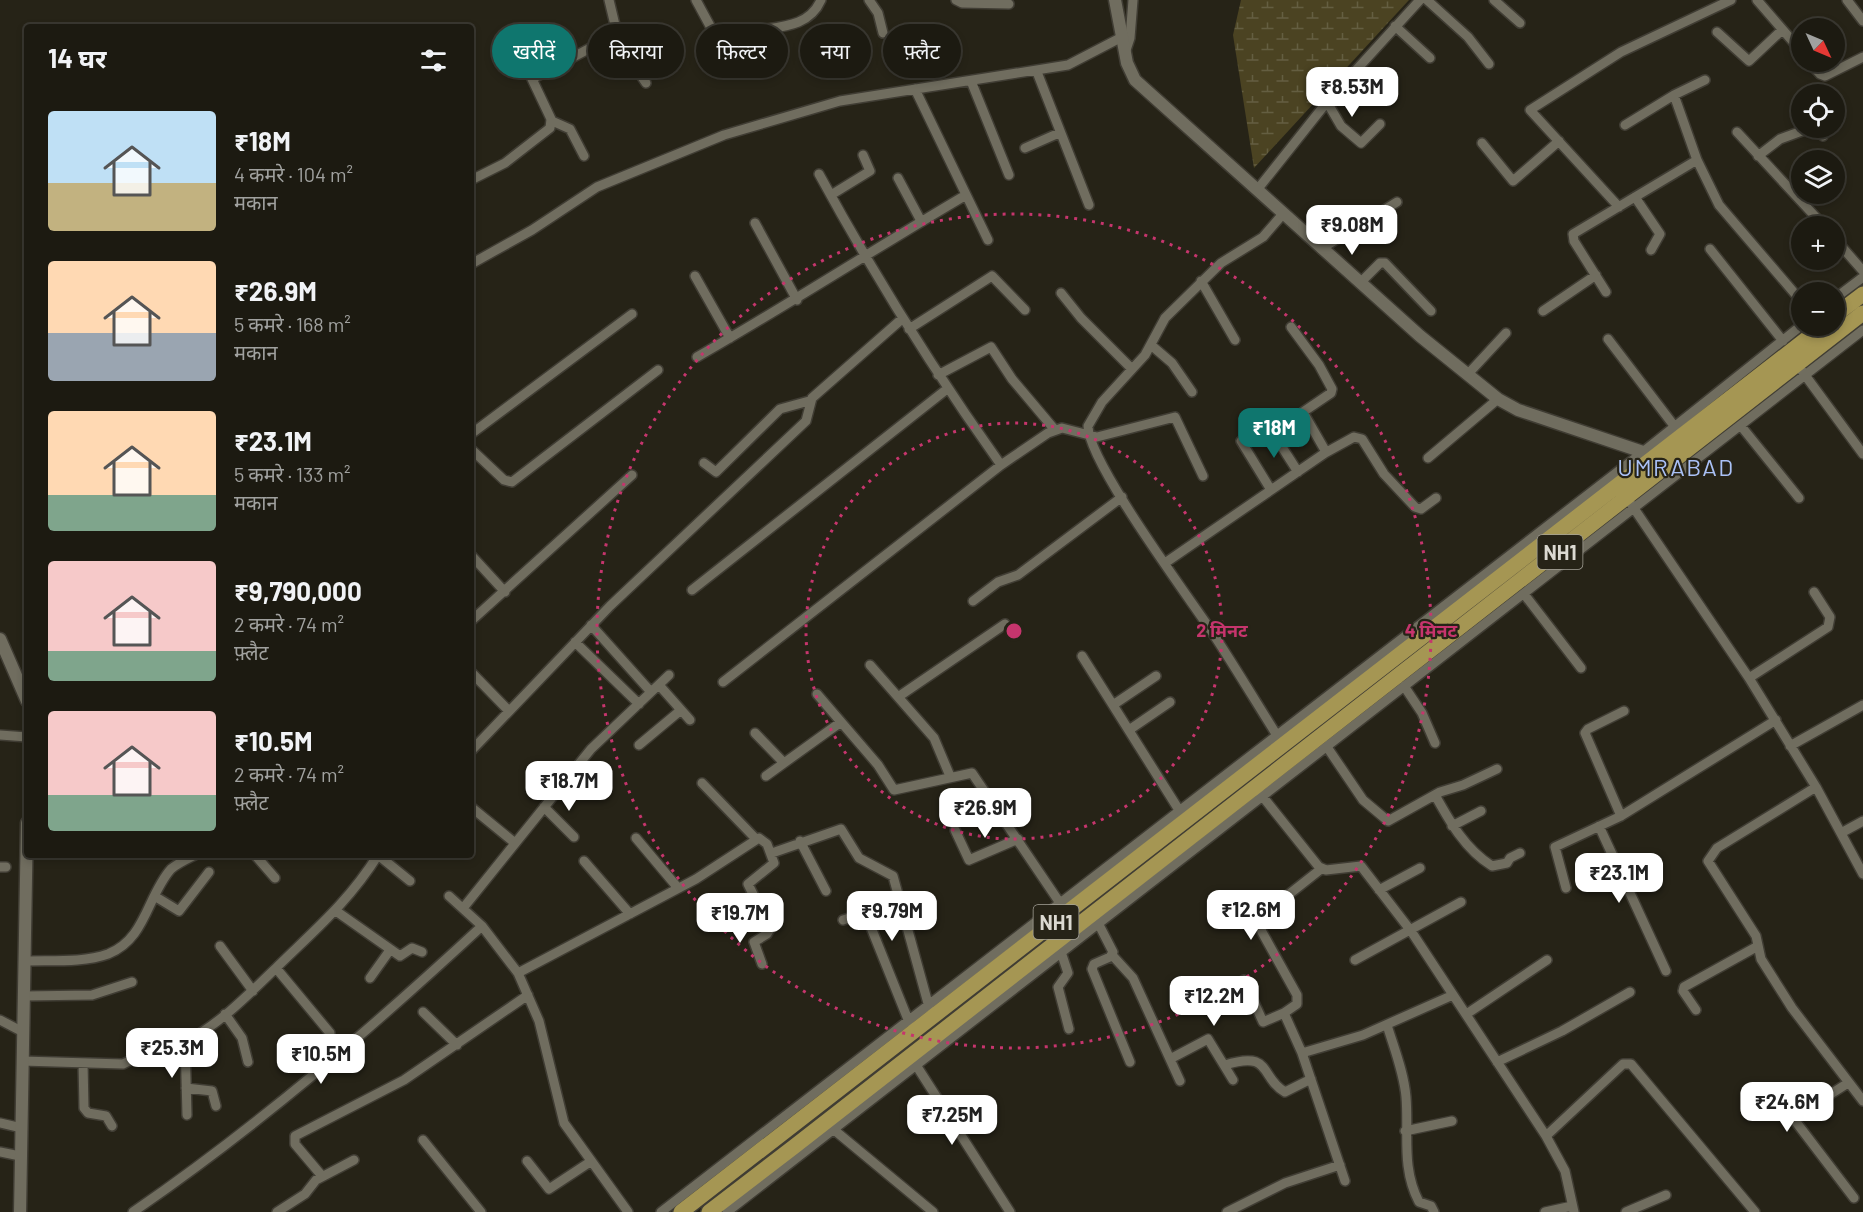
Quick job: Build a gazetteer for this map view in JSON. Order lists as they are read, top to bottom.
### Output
{
  "streets": {
    "highway": ["NH1"]
  },
  "districts": ["UMRABAD"],
  "north": "bottom right",
  "page": {
    "map_buttons": ["+", "−"],
    "chip": [
      "खरीदें",
      "किराया",
      "फ़िल्टर",
      "नया",
      "फ़्लैट"
    ],
    "heading": "14 घर",
    "price": [
      "₹8.53M",
      "₹9.08M",
      "₹18M",
      "₹18.7M",
      "₹26.9M",
      "₹23.1M",
      "₹12.6M",
      "₹9.79M",
      "₹19.7M",
      "₹12.2M",
      "₹25.3M",
      "₹10.5M",
      "₹24.6M",
      "₹7.25M"
    ],
    "list": [
      {
        "name": "₹18M",
        "note": "4 कमरे · 104 m² · मकान"
      },
      {
        "name": "₹26.9M",
        "note": "5 कमरे · 168 m² · मकान"
      },
      {
        "name": "₹23.1M",
        "note": "5 कमरे · 133 m² · मकान"
      },
      {
        "name": "₹9,790,000",
        "note": "2 कमरे · 74 m² · फ़्लैट"
      },
      {
        "name": "₹10.5M",
        "note": "2 कमरे · 74 m² · फ़्लैट"
      }
    ]
  },
  "rings": ["2 मिनट", "4 मिनट"]
}
